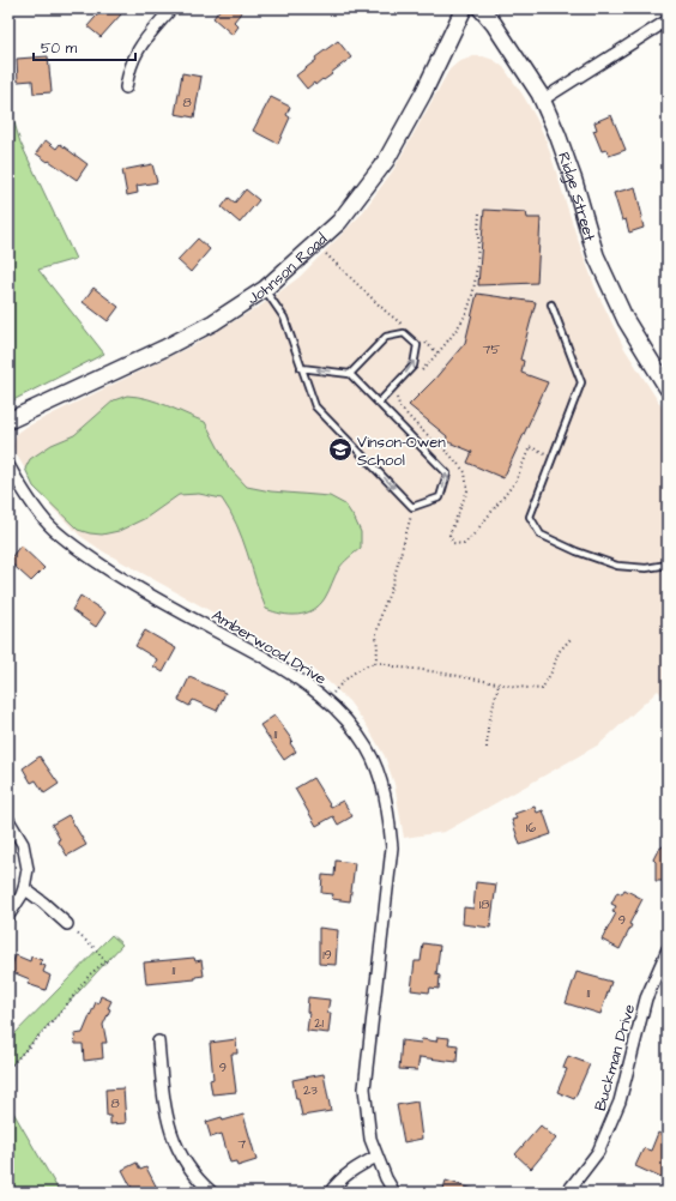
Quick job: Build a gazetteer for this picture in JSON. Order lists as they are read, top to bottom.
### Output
{
  "streets": {
    "street": [
      "Ridge Street",
      "Johnson Road",
      "Amberwood Drive",
      "Buckman Drive"
    ]
  },
  "places": {
    "school or university": ["Vinson-Owen School"]
  },
  "house_numbers": [
    "8",
    "75",
    "11",
    "16",
    "18",
    "9",
    "19",
    "11",
    "11",
    "21",
    "9",
    "23",
    "8",
    "7"
  ],
  "scale_bar": "50 m"
}
